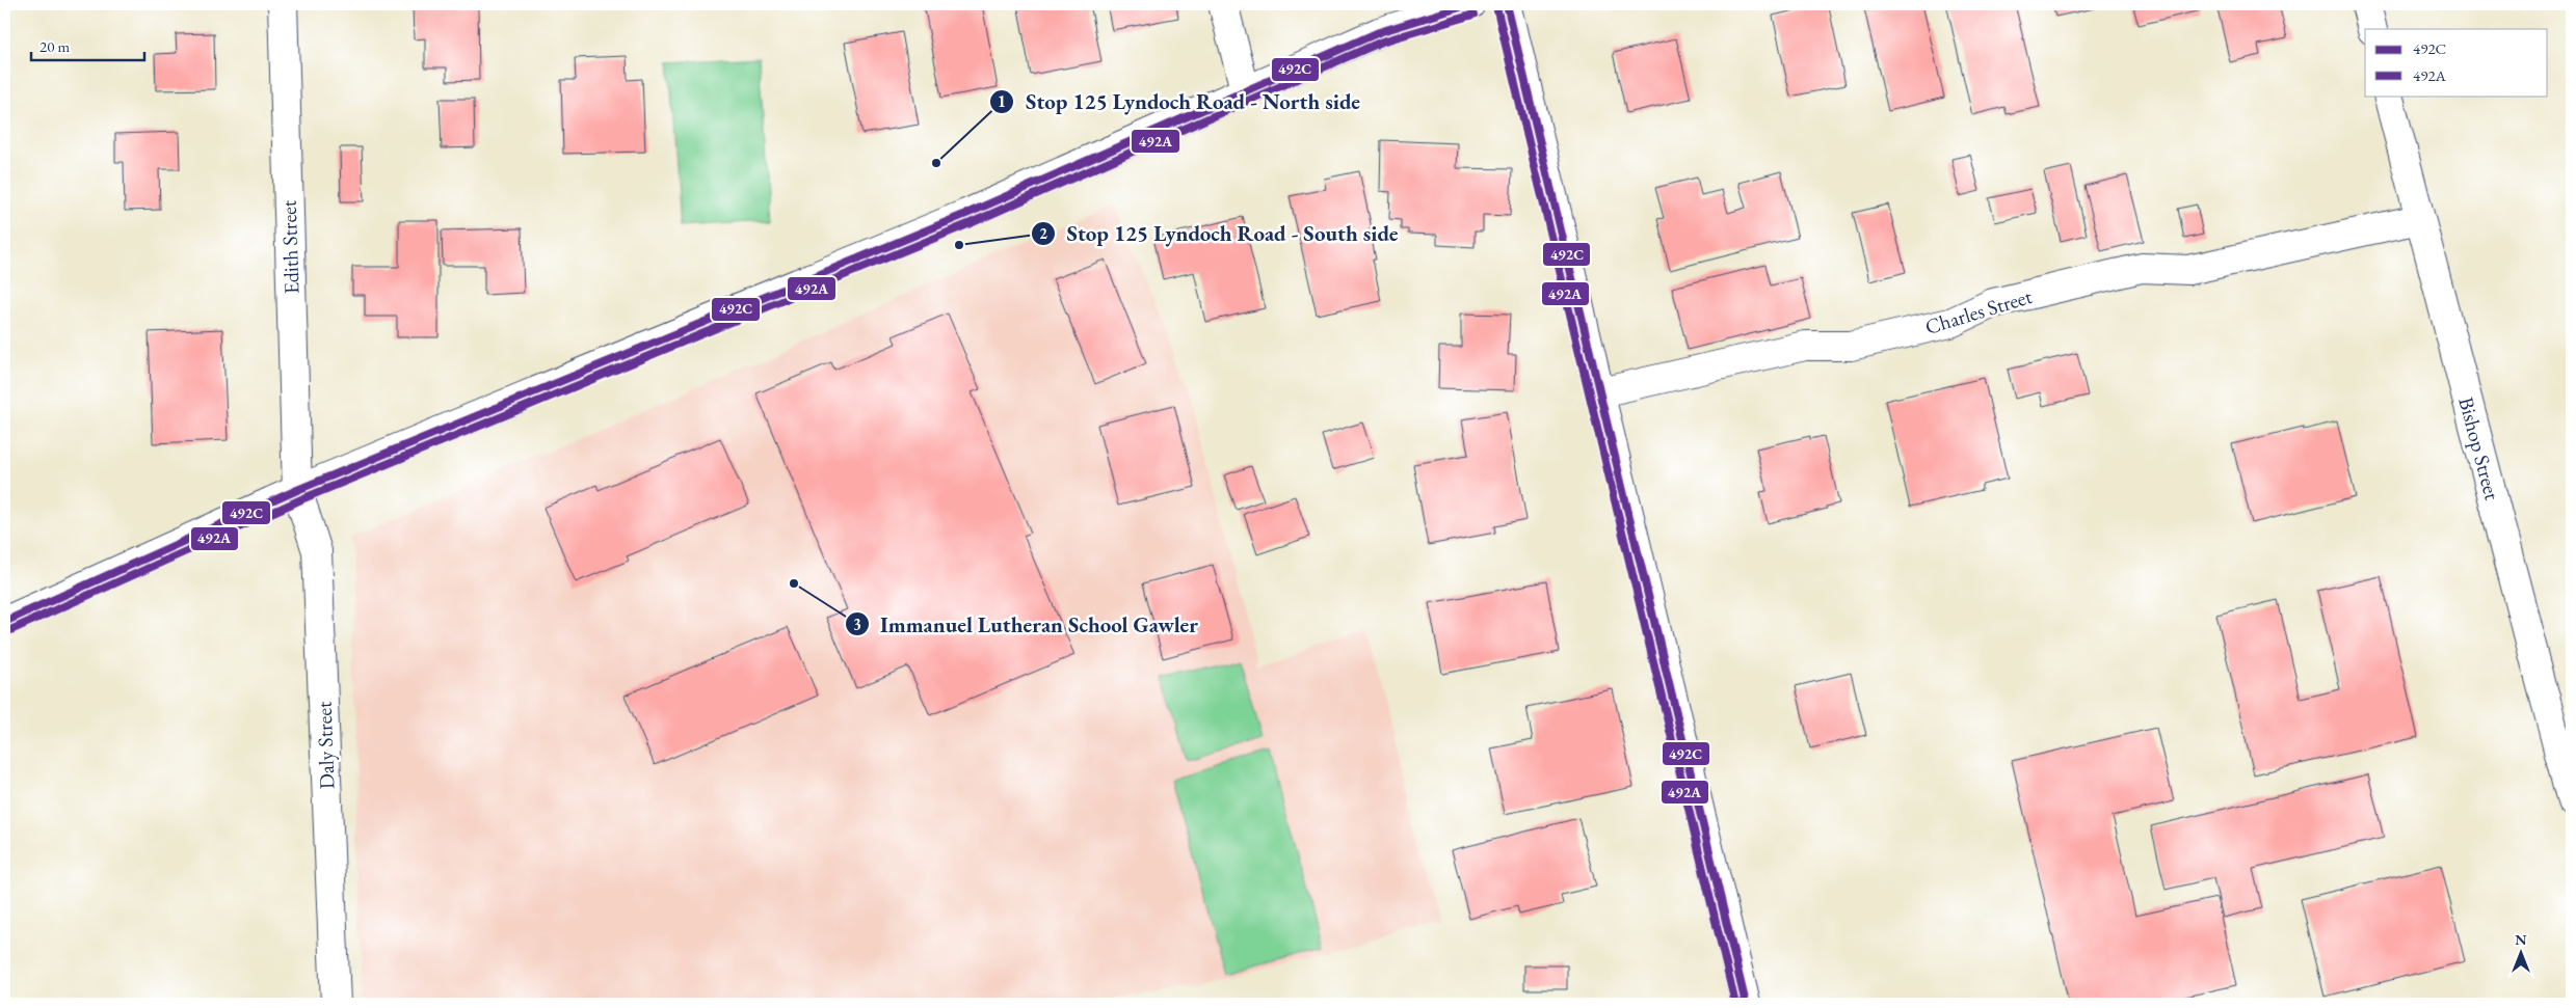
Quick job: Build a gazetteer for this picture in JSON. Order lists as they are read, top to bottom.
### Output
{
  "streets": {
    "street": [
      "Edith Street",
      "Charles Street",
      "Bishop Street",
      "Daly Street"
    ]
  },
  "crossings": [
    ["Edith Street", "Daly Street"],
    ["Charles Street", "Bishop Street"]
  ],
  "places": ["Stop 125 Lyndoch Road - North side", "Stop 125 Lyndoch Road - South side", "Immanuel Lutheran School Gawler"],
  "lines": ["transit line 492C", "transit line 492A"],
  "legend": ["492C", "492A"],
  "scale_bar": "20 m",
  "north": "top"
}
